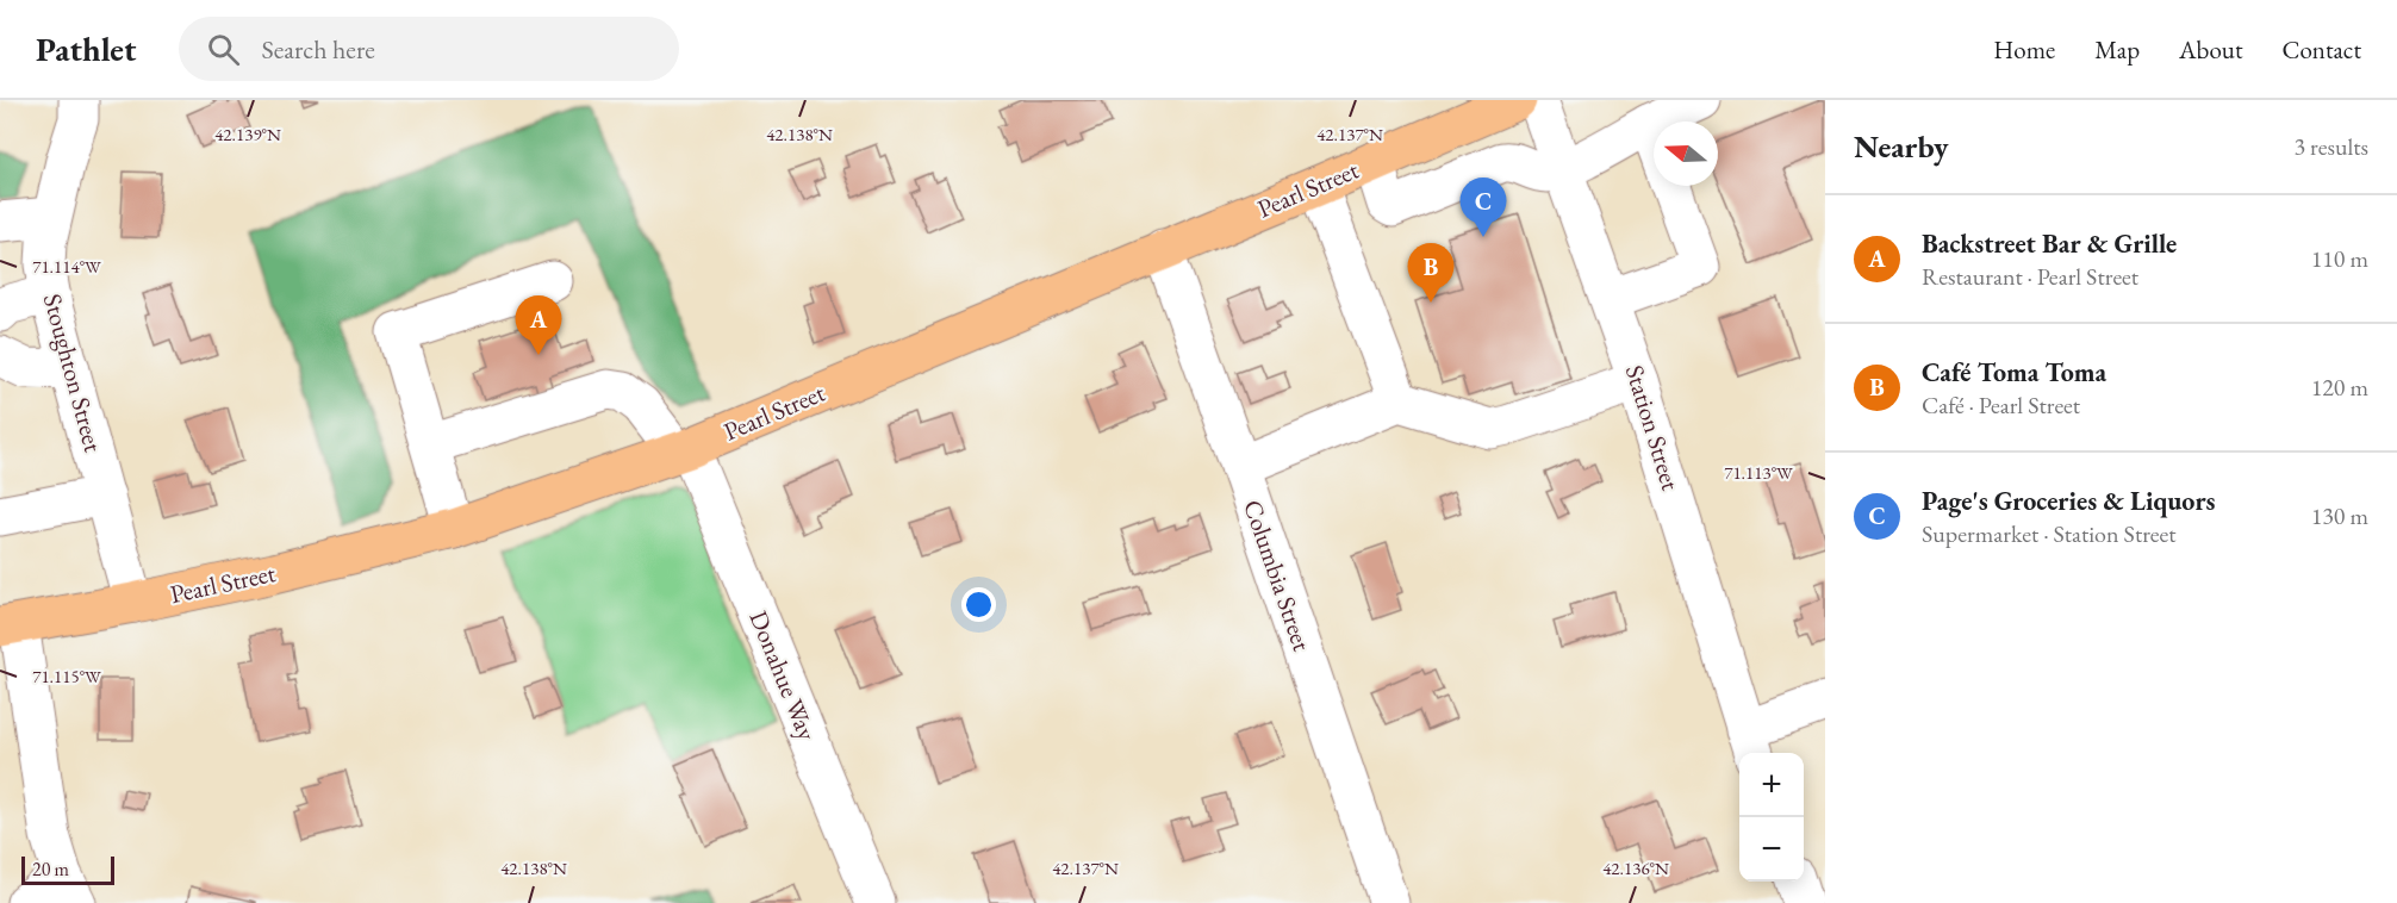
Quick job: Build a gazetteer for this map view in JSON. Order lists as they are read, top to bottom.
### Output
{
  "streets": {
    "main road": ["Pearl Street"],
    "street": [
      "Stoughton Street",
      "Station Street",
      "Columbia Street",
      "Donahue Way"
    ]
  },
  "crossings": [
    ["Pearl Street", "Stoughton Street"],
    ["Pearl Street", "Columbia Street"],
    ["Pearl Street", "Donahue Way"]
  ],
  "scale_bar": "20 m",
  "north": "left",
  "page": {
    "header": "Pathlet",
    "search": "Search here",
    "nav": [
      "Home",
      "Map",
      "About",
      "Contact"
    ],
    "heading": ["Nearby", "3 results"],
    "pins": ["C", "B", "A"],
    "list": [
      {
        "mark": "A",
        "name": "Backstreet Bar & Grille",
        "note": "Restaurant · Pearl Street",
        "value": "110 m"
      },
      {
        "mark": "B",
        "name": "Café Toma Toma",
        "note": "Café · Pearl Street",
        "value": "120 m"
      },
      {
        "mark": "C",
        "name": "Page's Groceries & Liquors",
        "note": "Supermarket · Station Street",
        "value": "130 m"
      }
    ],
    "map_buttons": ["+", "−"],
    "scale": "20 m"
  },
  "coordinates": [
    "42.139°N",
    "42.138°N",
    "42.137°N",
    "71.114°W",
    "71.113°W",
    "71.115°W",
    "42.136°N"
  ]
}
